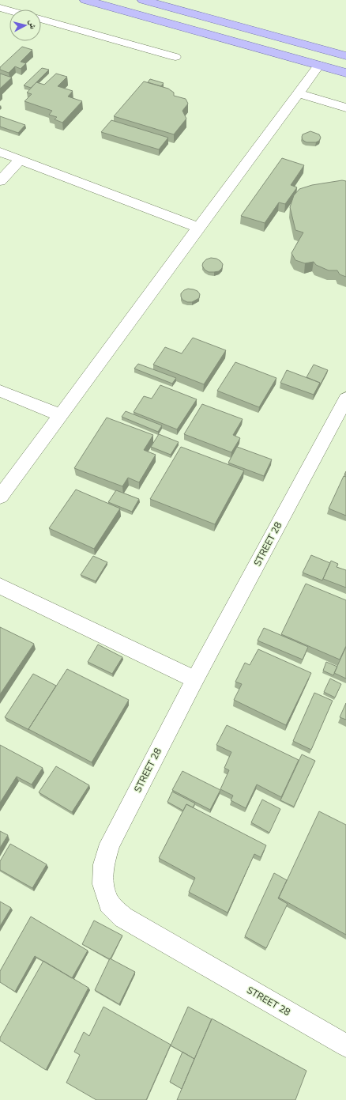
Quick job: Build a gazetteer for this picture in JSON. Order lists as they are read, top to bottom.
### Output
{
  "streets": {
    "street": ["STREET 28"]
  },
  "north": "right"
}
